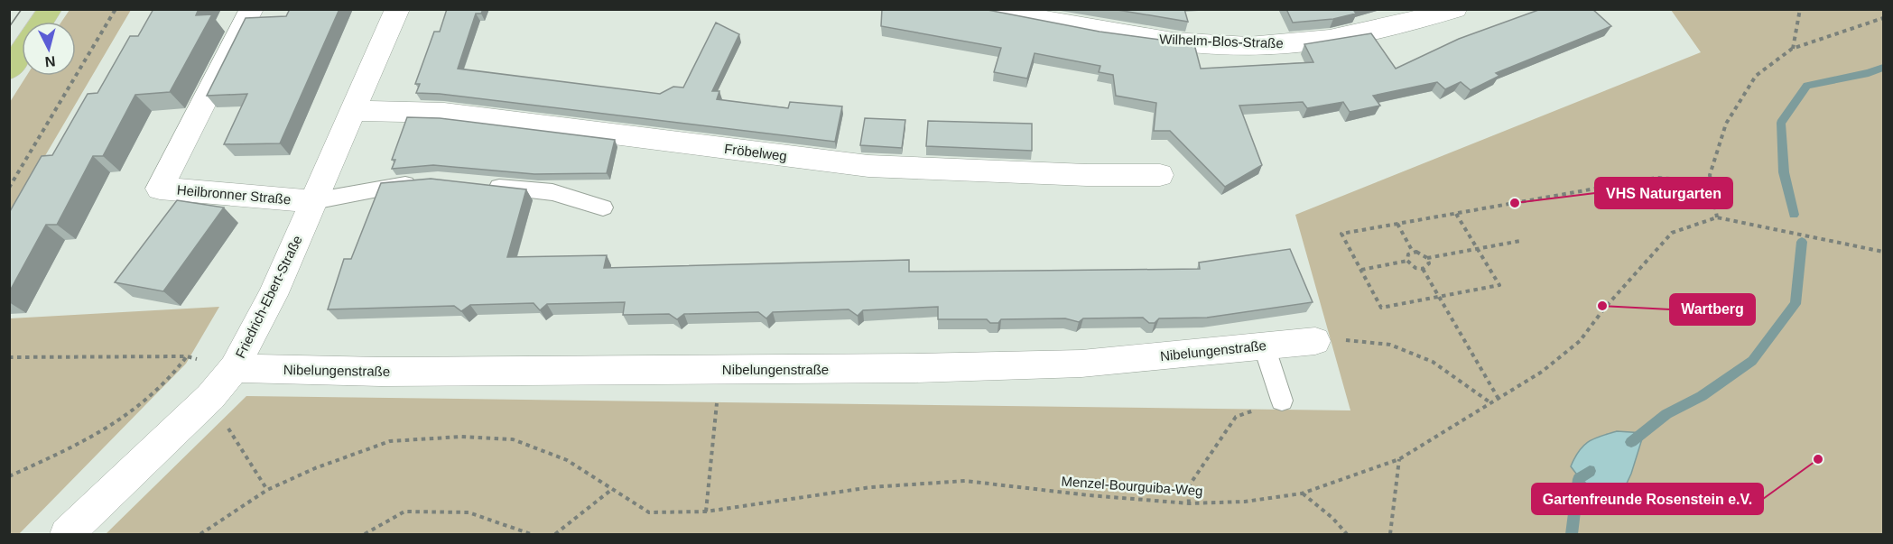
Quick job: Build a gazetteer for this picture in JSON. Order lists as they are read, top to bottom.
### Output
{
  "streets": {
    "street": [
      "Wilhelm-Blos-Straße",
      "Fröbelweg",
      "Heilbronner Straße",
      "Friedrich-Ebert-Straße",
      "Nibelungenstraße"
    ],
    "path": ["Menzel-Bourguiba-Weg"]
  },
  "crossings": [
    ["Fröbelweg", "Friedrich-Ebert-Straße"],
    ["Heilbronner Straße", "Friedrich-Ebert-Straße"],
    ["Friedrich-Ebert-Straße", "Nibelungenstraße"]
  ],
  "places": ["VHS Naturgarten", "Wartberg", "Gartenfreunde Rosenstein e.V."],
  "north": "bottom"
}
